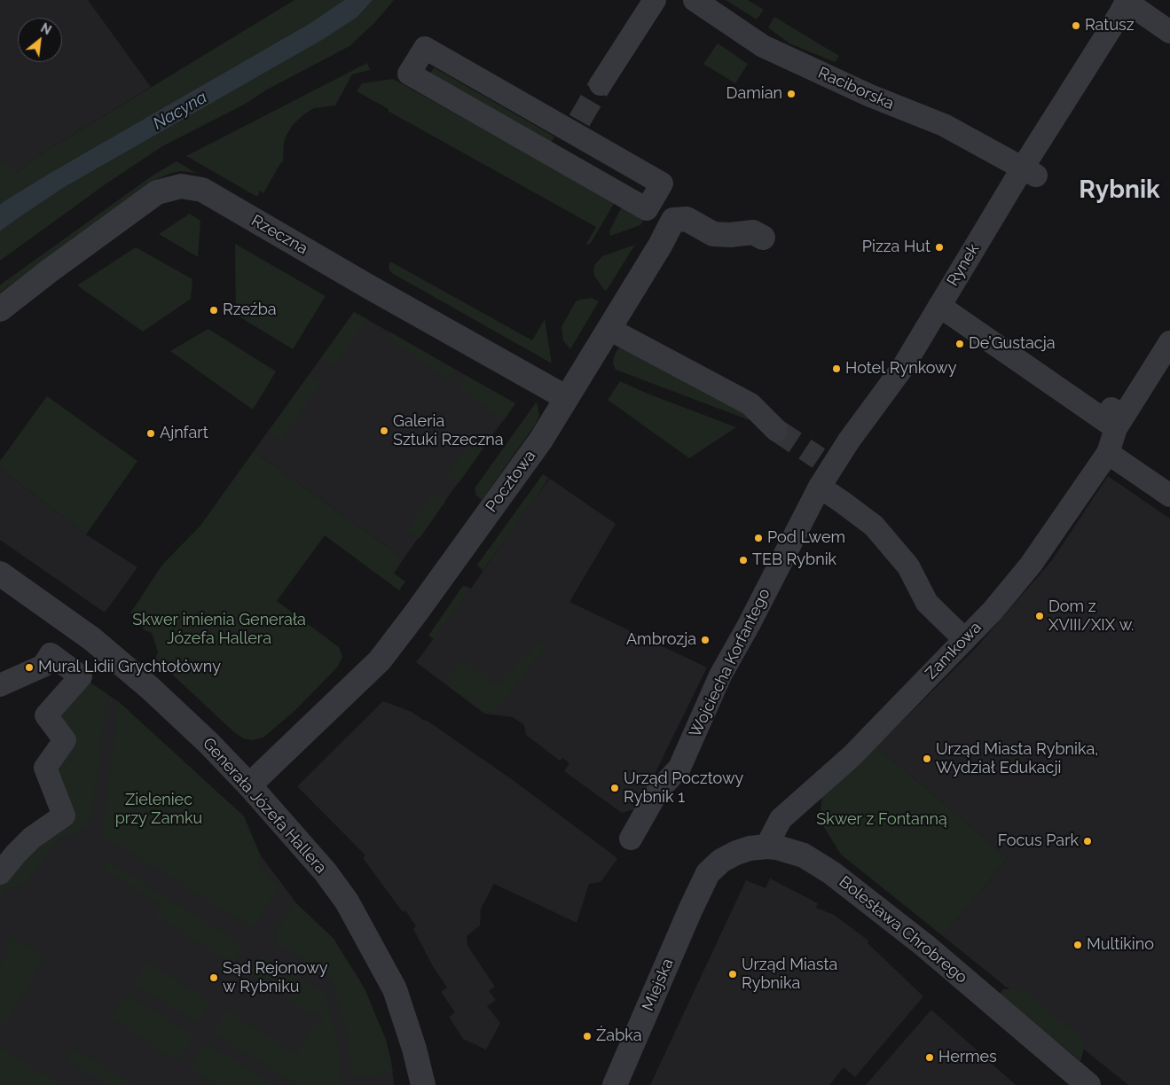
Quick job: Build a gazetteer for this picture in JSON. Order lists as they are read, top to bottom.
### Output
{
  "streets": {
    "street": [
      "Raciborska",
      "Rzeczna",
      "Rynek",
      "Pocztowa",
      "Zamkowa",
      "Wojciecha Korfantego",
      "Generała Józefa Hallera",
      "Bolesława Chrobrego",
      "Miejska"
    ]
  },
  "crossings": [
    ["Raciborska", "Rynek"],
    ["Rzeczna", "Pocztowa"],
    ["Rynek", "Wojciecha Korfantego"],
    ["Pocztowa", "Generała Józefa Hallera"],
    ["Zamkowa", "Bolesława Chrobrego"],
    ["Bolesława Chrobrego", "Miejska"]
  ],
  "districts": ["Rybnik"],
  "water": ["Nacyna"],
  "parks": ["Skwer imienia Generała Józefa Hallera", "Zieleniec przy Zamku", "Skwer z Fontanną"],
  "places": [
    "Ratusz",
    "Damian",
    "Pizza Hut",
    "Rzeźba",
    "De’Gustacja",
    "Hotel Rynkowy",
    "Galeria Sztuki Rzeczna",
    "Ajnfart",
    "Pod Lwem",
    "TEB Rybnik",
    "Dom z XVIII/XIX w.",
    "Ambrozja",
    "Mural Lidii Grychtołówny",
    "Urząd Miasta Rybnika, Wydział Edukacji",
    "Urząd Pocztowy Rybnik 1",
    "Focus Park",
    "Multikino",
    "Urząd Miasta Rybnika",
    "Sąd Rejonowy w Rybniku",
    "Żabka",
    "Hermes"
  ],
  "north": "top right"
}
